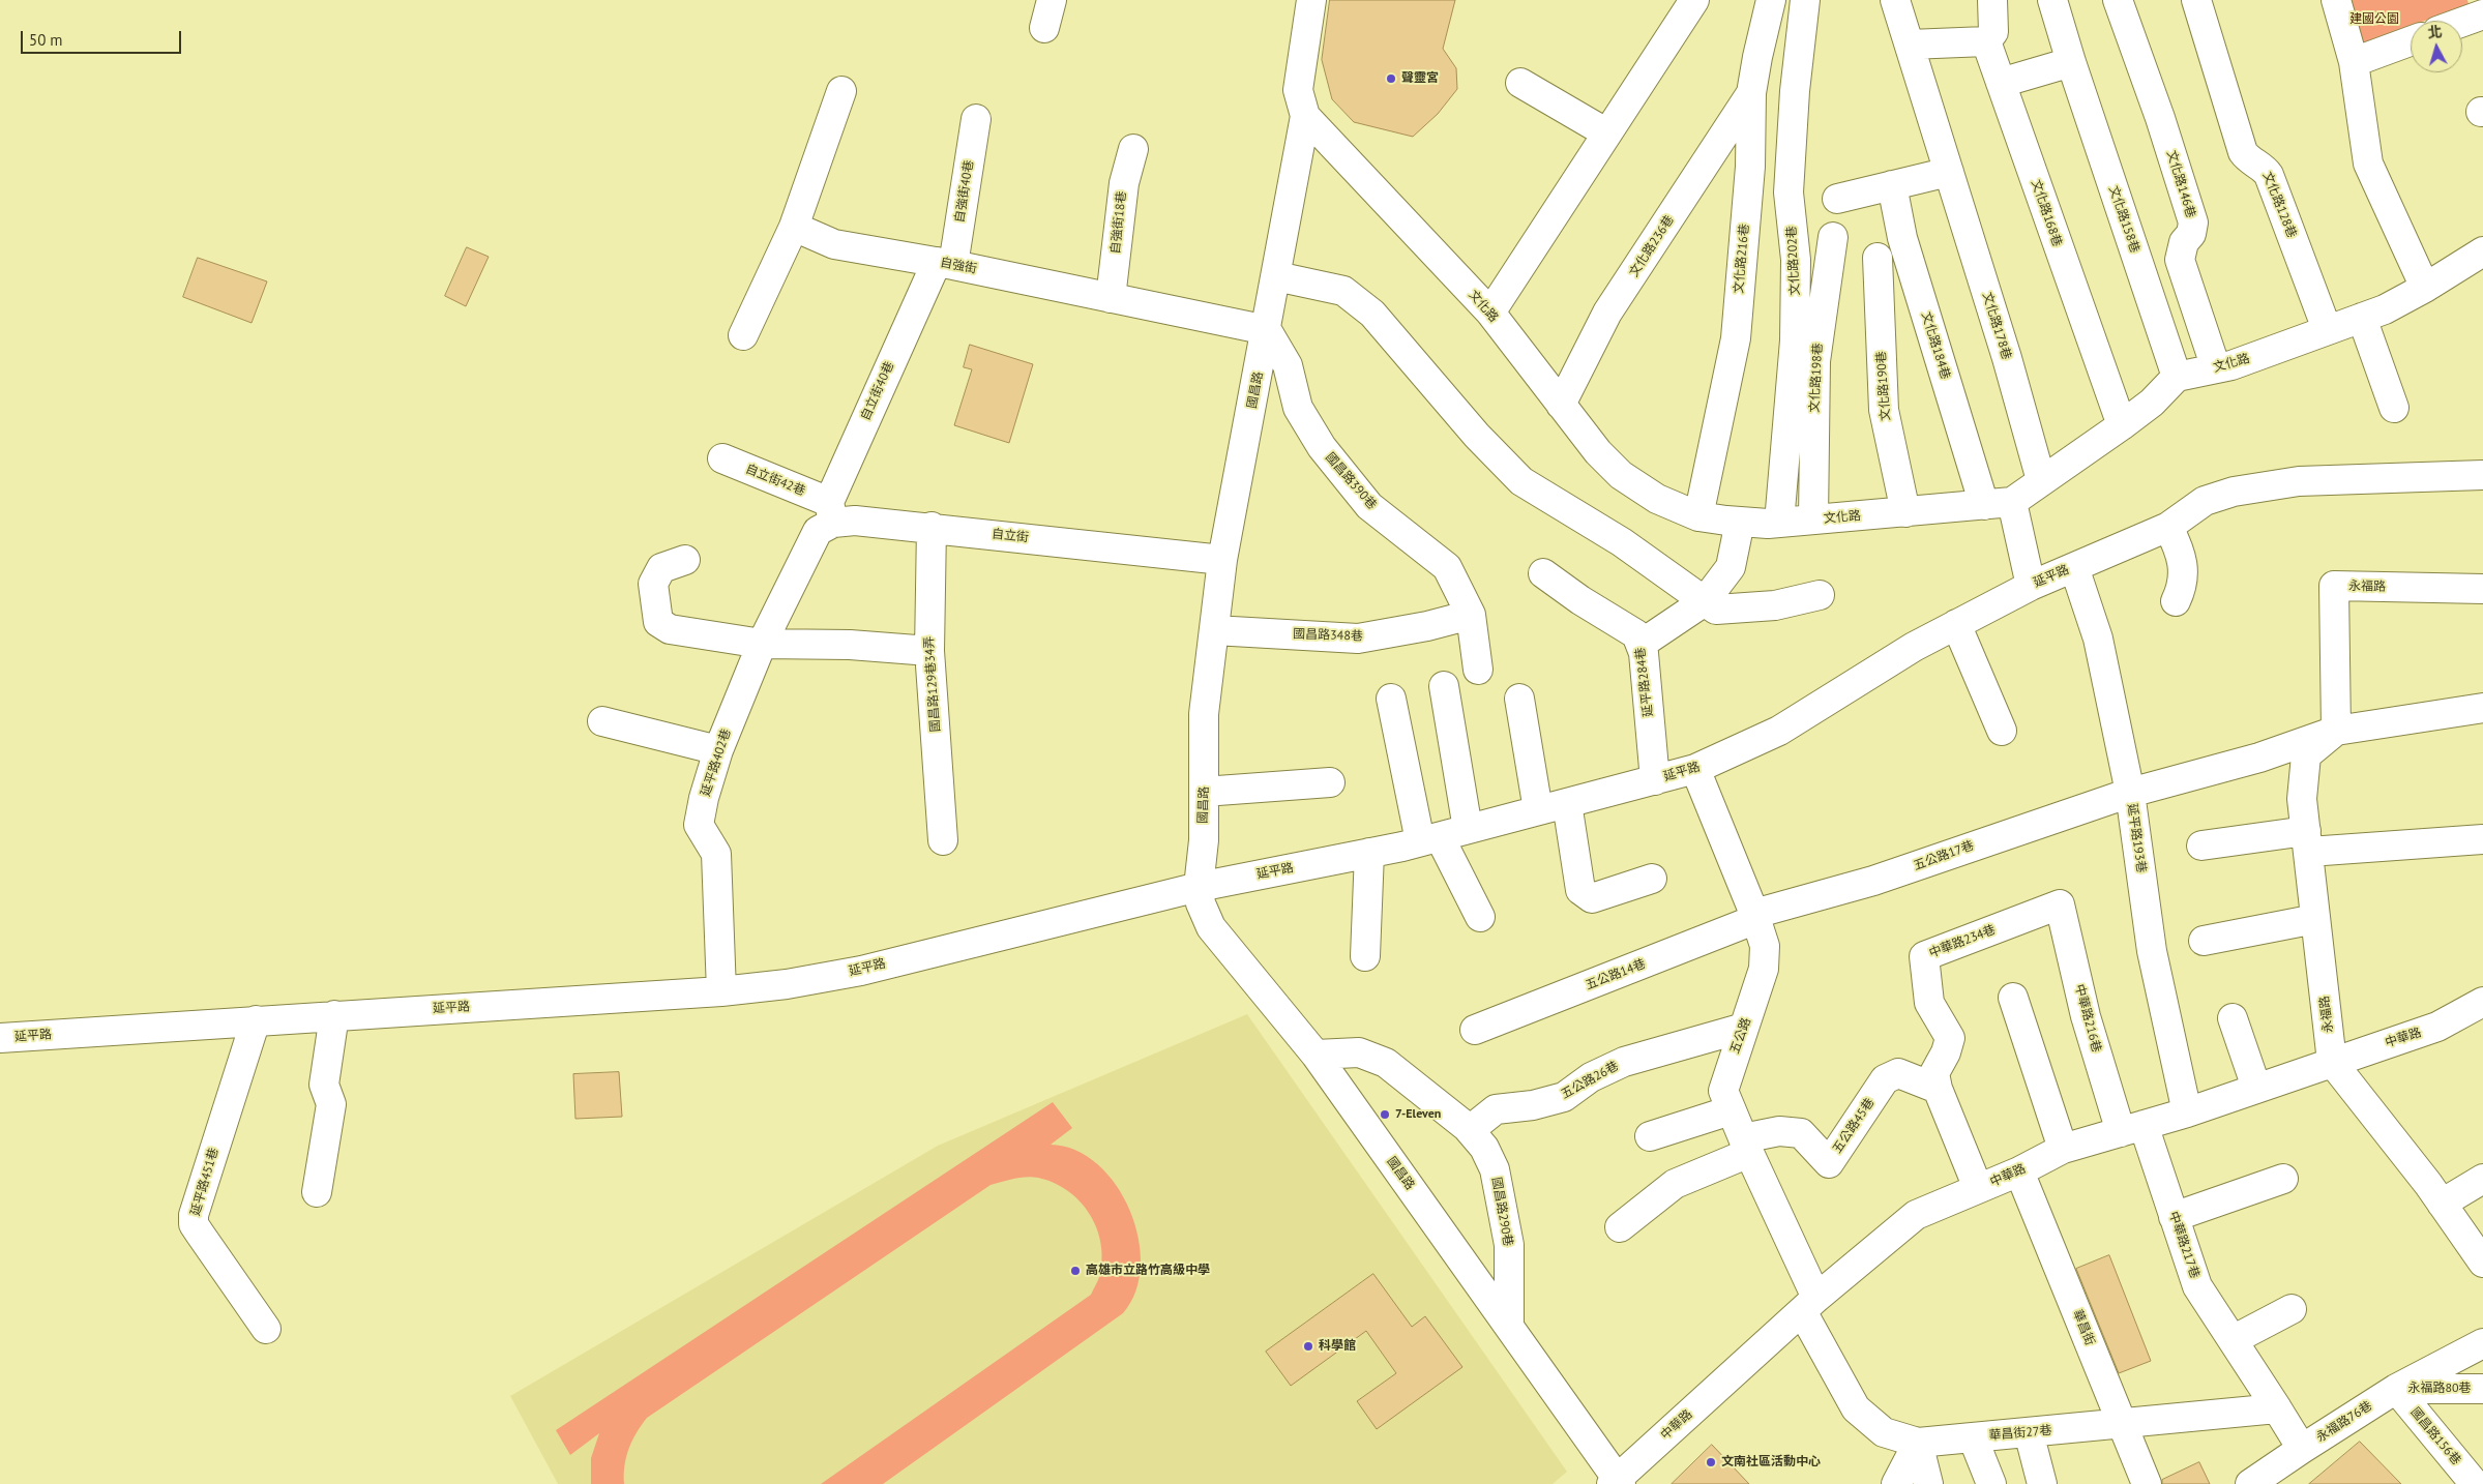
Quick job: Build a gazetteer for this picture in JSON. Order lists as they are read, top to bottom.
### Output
{
  "streets": {
    "street": [
      "文化路146巷",
      "自強街40巷",
      "文化路128巷",
      "文化路168巷",
      "文化路158巷",
      "自強街18巷",
      "文化路236巷",
      "文化路216巷",
      "文化路202巷",
      "自強街",
      "文化路",
      "文化路178巷",
      "文化路184巷",
      "文化路198巷",
      "文化路190巷",
      "國昌路",
      "自立街40巷",
      "自立街42巷",
      "國昌路390巷",
      "自立街",
      "延平路",
      "永福路",
      "國昌路348巷",
      "延平路284巷",
      "國昌路129巷34弄",
      "延平路402巷",
      "延平路193巷",
      "五公路17巷",
      "中華路234巷",
      "五公路14巷",
      "中華路216巷",
      "五公路",
      "中華路",
      "五公路26巷",
      "五公路45巷",
      "延平路451巷",
      "國昌路290巷",
      "中華路217巷",
      "華昌街",
      "永福路80巷",
      "永福路76巷",
      "華昌街27巷",
      "國昌路156巷"
    ]
  },
  "crossings": [
    ["文化路146巷", "文化路"],
    ["自強街40巷", "自強街"],
    ["自強街40巷", "自立街40巷"],
    ["文化路128巷", "文化路"],
    ["文化路158巷", "文化路"],
    ["自強街18巷", "自強街"],
    ["文化路236巷", "文化路216巷"],
    ["文化路236巷", "文化路"],
    ["文化路216巷", "文化路"],
    ["文化路202巷", "文化路"],
    ["自強街", "國昌路"],
    ["自強街", "自立街40巷"],
    ["自強街", "國昌路390巷"],
    ["文化路", "文化路184巷"],
    ["文化路", "文化路198巷"],
    ["文化路", "文化路190巷"],
    ["文化路", "國昌路"],
    ["國昌路", "國昌路390巷"],
    ["國昌路", "自立街"],
    ["國昌路", "延平路"],
    ["國昌路", "國昌路348巷"],
    ["國昌路", "中華路"],
    ["國昌路", "國昌路290巷"],
    ["自立街40巷", "自立街42巷"],
    ["自立街40巷", "自立街"],
    ["自立街40巷", "延平路402巷"],
    ["自立街42巷", "自立街"],
    ["自立街42巷", "延平路402巷"],
    ["國昌路390巷", "國昌路348巷"],
    ["自立街", "國昌路129巷34弄"],
    ["自立街", "延平路402巷"],
    ["延平路", "延平路284巷"],
    ["延平路", "延平路402巷"],
    ["延平路", "延平路193巷"],
    ["延平路", "五公路"],
    ["延平路", "延平路451巷"],
    ["永福路", "五公路17巷"],
    ["永福路", "中華路"],
    ["延平路193巷", "五公路17巷"],
    ["延平路193巷", "中華路"],
    ["五公路17巷", "五公路14巷"],
    ["五公路17巷", "五公路"],
    ["中華路234巷", "中華路216巷"],
    ["中華路234巷", "中華路"],
    ["中華路234巷", "五公路45巷"],
    ["五公路14巷", "五公路"],
    ["中華路216巷", "中華路"],
    ["中華路216巷", "中華路217巷"],
    ["五公路", "中華路"],
    ["五公路", "五公路26巷"],
    ["五公路", "五公路45巷"],
    ["五公路", "華昌街27巷"],
    ["中華路", "中華路217巷"],
    ["中華路", "華昌街"],
    ["五公路26巷", "國昌路290巷"],
    ["中華路217巷", "永福路76巷"],
    ["華昌街", "華昌街27巷"],
    ["永福路80巷", "永福路76巷"],
    ["永福路80巷", "國昌路156巷"],
    ["永福路76巷", "國昌路156巷"]
  ],
  "parks": ["建國公園"],
  "places": [
    "聲靈宮",
    "7-Eleven",
    "高雄市立路竹高級中學",
    "科學館",
    "文南社區活動中心"
  ],
  "scale_bar": "50 m",
  "north": "top"
}
